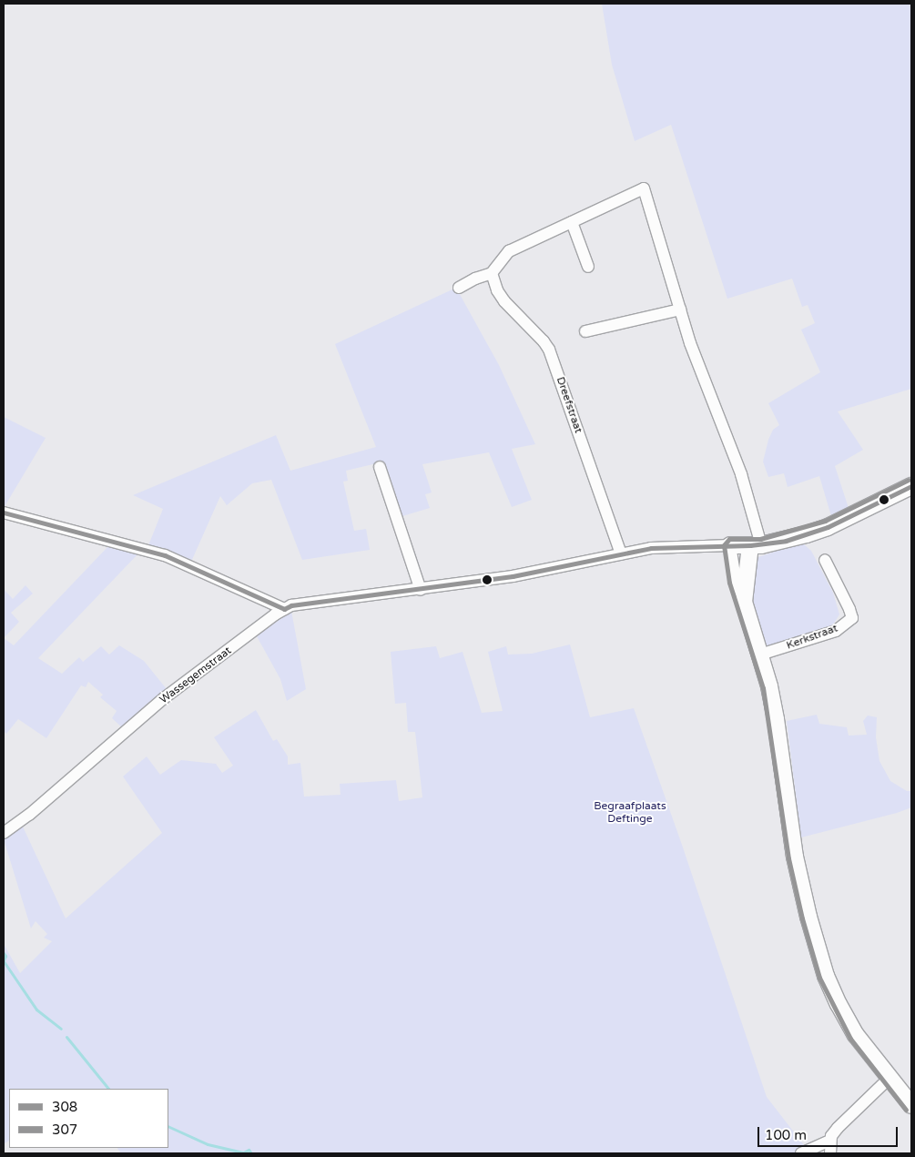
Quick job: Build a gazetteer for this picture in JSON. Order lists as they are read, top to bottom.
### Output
{
  "streets": {
    "street": ["Dreefstraat", "Kerkstraat", "Wassegemstraat"]
  },
  "crossings": [
    ["Dreefstraat", "Wassegemstraat"]
  ],
  "parks": ["Begraafplaats Deftinge"],
  "lines": ["transit line 307", "transit line 308"],
  "legend": ["308", "307"],
  "scale_bar": "100 m"
}
